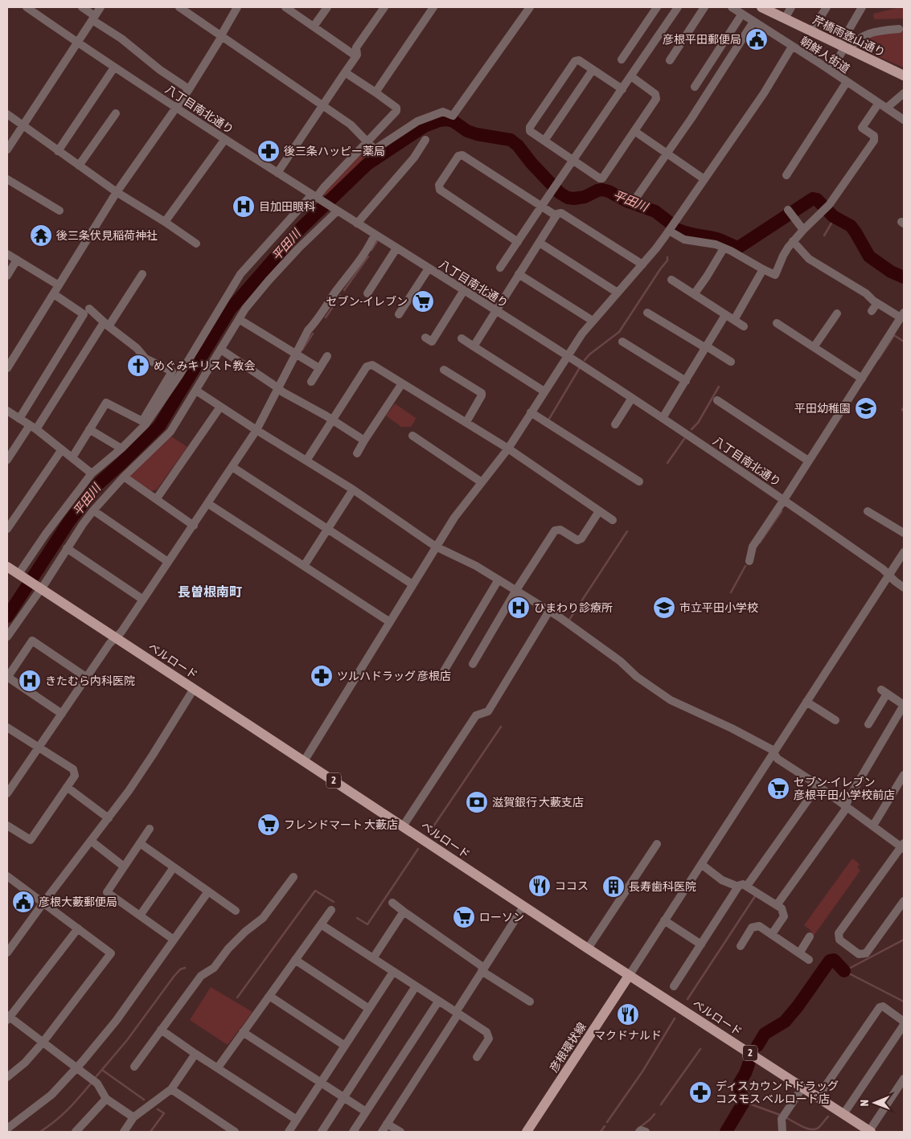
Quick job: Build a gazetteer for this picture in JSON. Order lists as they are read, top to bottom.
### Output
{
  "streets": {
    "main road": [
      "芹橋雨壺山通り",
      "ベルロード",
      "2",
      "彦根環状線"
    ],
    "street": ["朝鮮人街道", "八丁目南北通り"]
  },
  "crossings": [
    ["ベルロード", "彦根環状線"]
  ],
  "districts": ["長曽根南町"],
  "water": ["平田川"],
  "places": {
    "public building": ["彦根平田郵便局", "彦根大藪郵便局"],
    "pharmacy": ["後三条ハッピー薬局", "ツルハドラッグ 彦根店", "ディスカウントドラッグ コスモス ベルロード店"],
    "hospital": ["目加田眼科", "ひまわり診療所", "きたむら内科医院"],
    "temple": ["後三条伏見稲荷神社"],
    "supermarket": [
      "セブン-イレブン",
      "セブン-イレブン 彦根平田小学校前店",
      "フレンドマート 大藪店",
      "ローソン"
    ],
    "church": ["めぐみキリスト教会"],
    "school or university": ["平田幼稚園", "市立平田小学校"],
    "bank": ["滋賀銀行 大藪支店"],
    "restaurant": ["ココス", "マクドナルド"],
    "building": ["長寿歯科医院"]
  },
  "north": "left"
}
